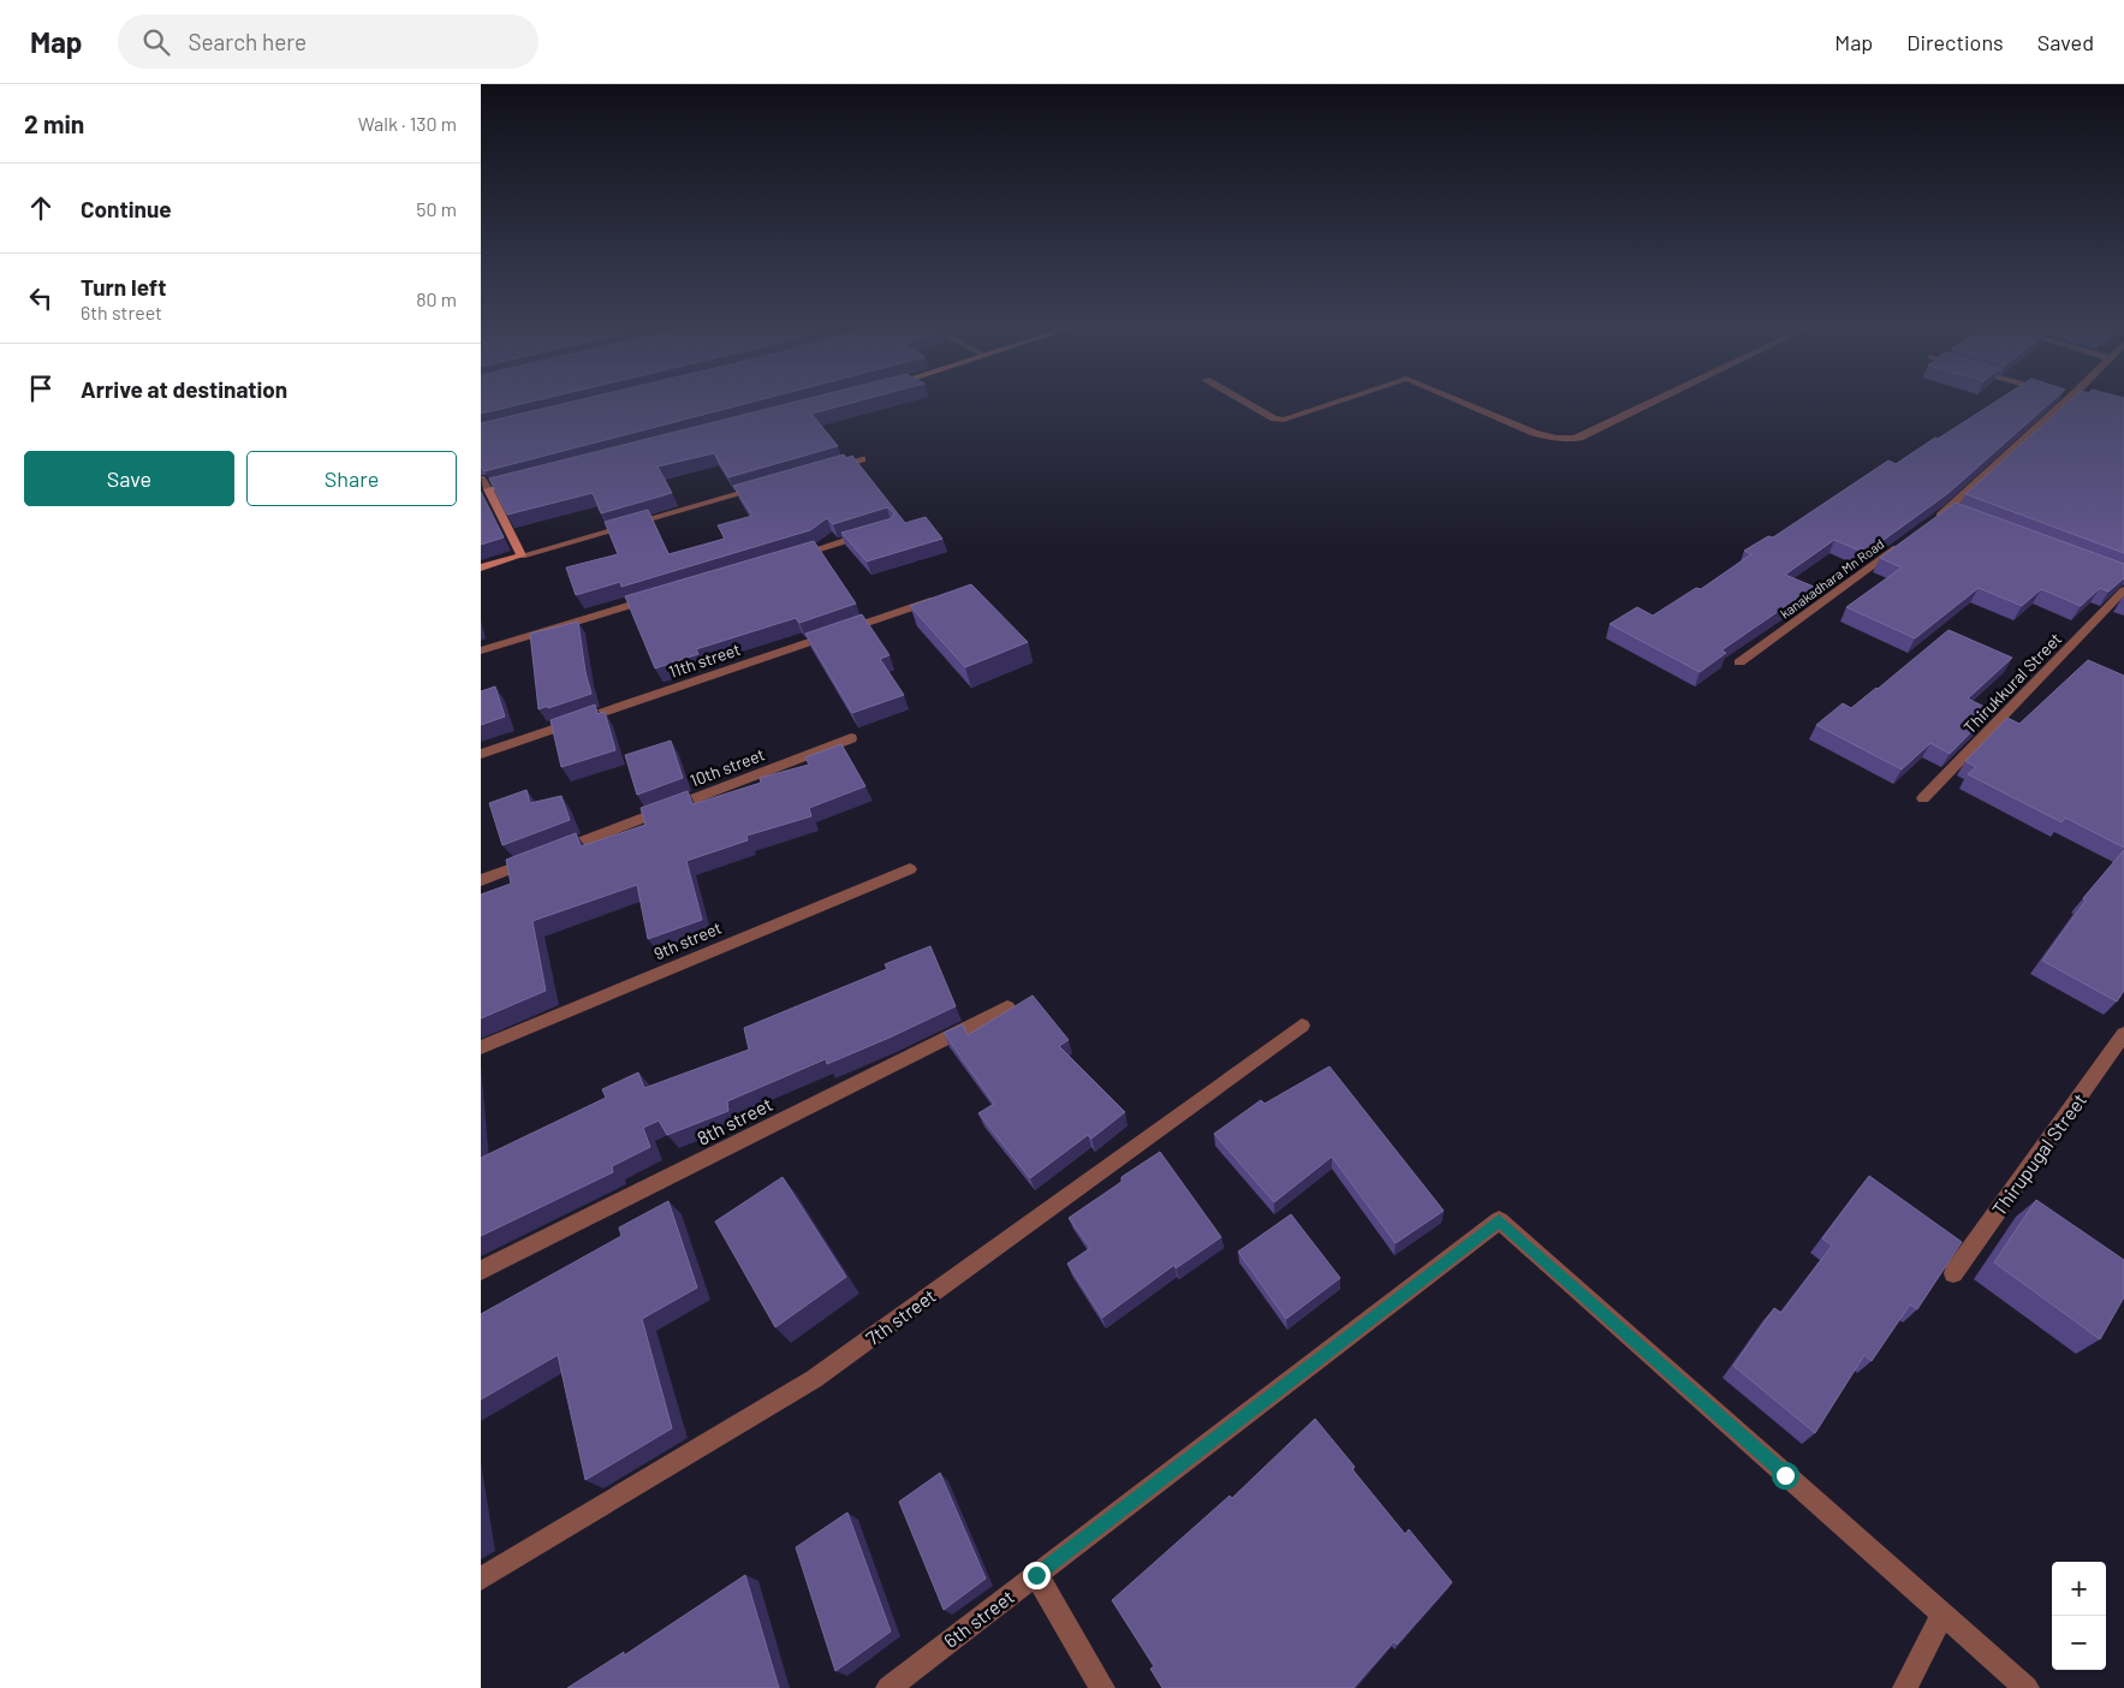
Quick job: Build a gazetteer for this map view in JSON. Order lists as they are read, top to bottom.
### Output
{
  "streets": {
    "street": [
      "kanakadhara Mn Road",
      "11th street",
      "Thirukkural Street",
      "10th street",
      "9th street",
      "8th street",
      "Thirupugal Street",
      "7th street",
      "6th street"
    ]
  },
  "page": {
    "header": "Map",
    "search": "Search here",
    "nav": ["Map", "Directions", "Saved"],
    "heading": ["2 min", "Walk · 130 m"],
    "list": [
      ["Continue", "50 m"],
      ["Turn left", "6th street", "80 m"],
      "Arrive at destination"
    ],
    "buttons": ["Save", "Share"],
    "map_buttons": ["+", "−"]
  }
}
